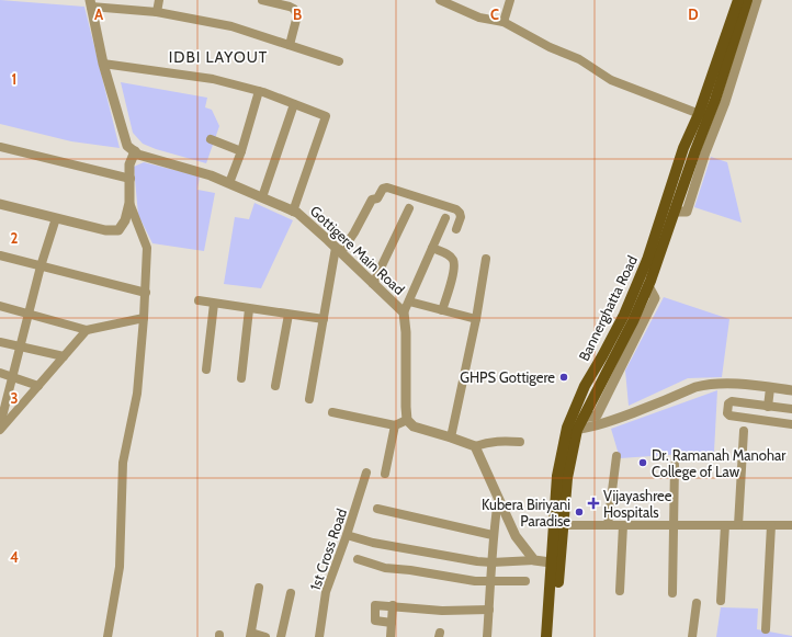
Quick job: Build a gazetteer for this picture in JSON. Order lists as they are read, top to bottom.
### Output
{
  "streets": {
    "main road": ["Bannerghatta Road"],
    "street": ["Gottigere Main Road", "1st Cross Road"]
  },
  "districts": ["IDBI LAYOUT"],
  "places": {
    "other": ["GHPS Gottigere", "Dr. Ramanah Manohar College of Law", "Kubera Biriyani Paradise"],
    "health": ["Vijayashree Hospitals"]
  },
  "grid": {
    "columns": [
      "A",
      "B",
      "C",
      "D"
    ],
    "rows": [
      "1",
      "2",
      "3",
      "4"
    ]
  }
}
